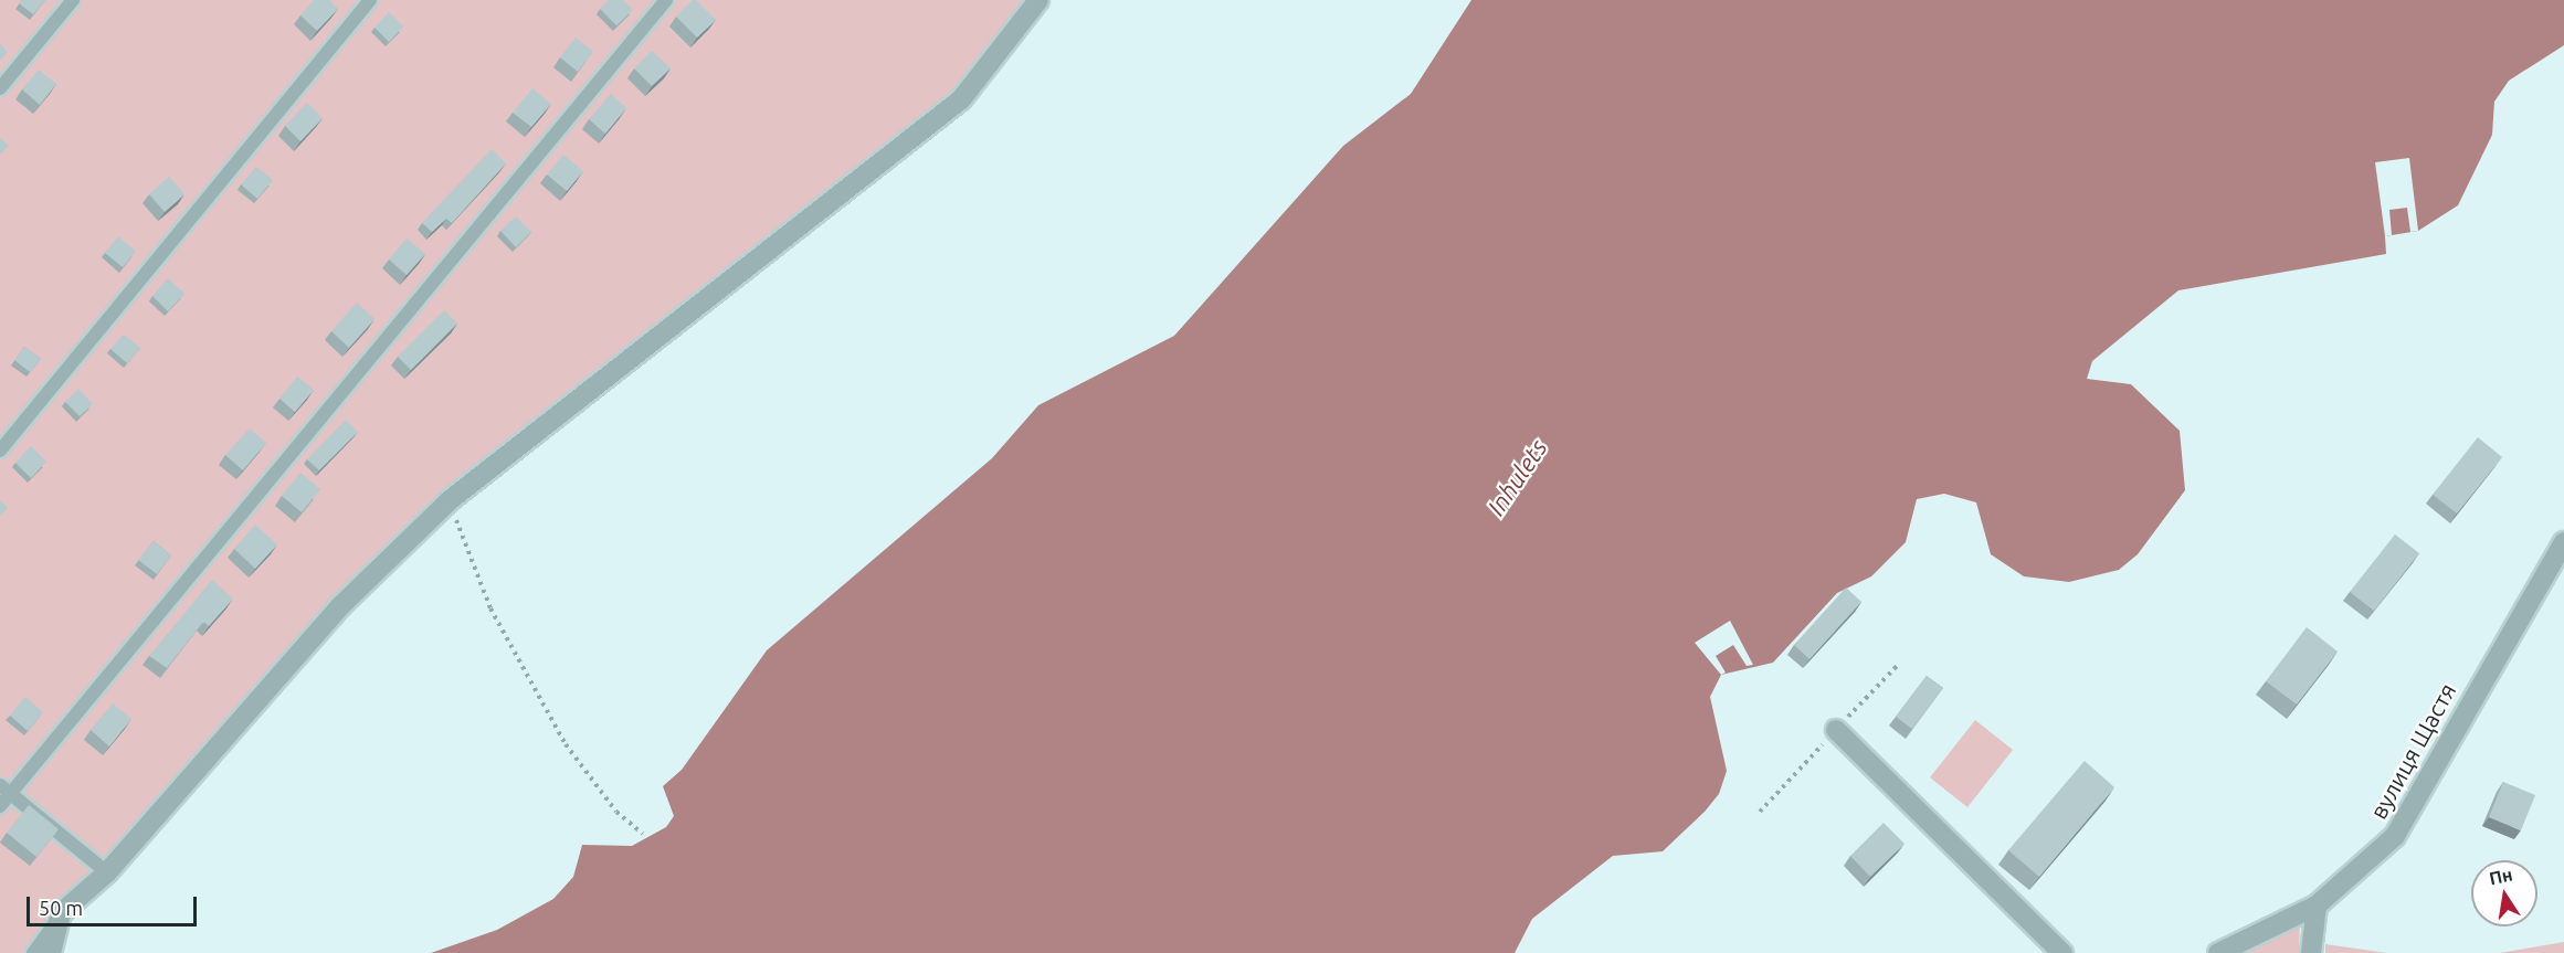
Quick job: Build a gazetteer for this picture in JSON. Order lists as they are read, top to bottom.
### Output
{
  "streets": {
    "street": ["вулиця Щастя"]
  },
  "water": ["Inhulets"],
  "scale_bar": "50 m",
  "north": "top"
}
